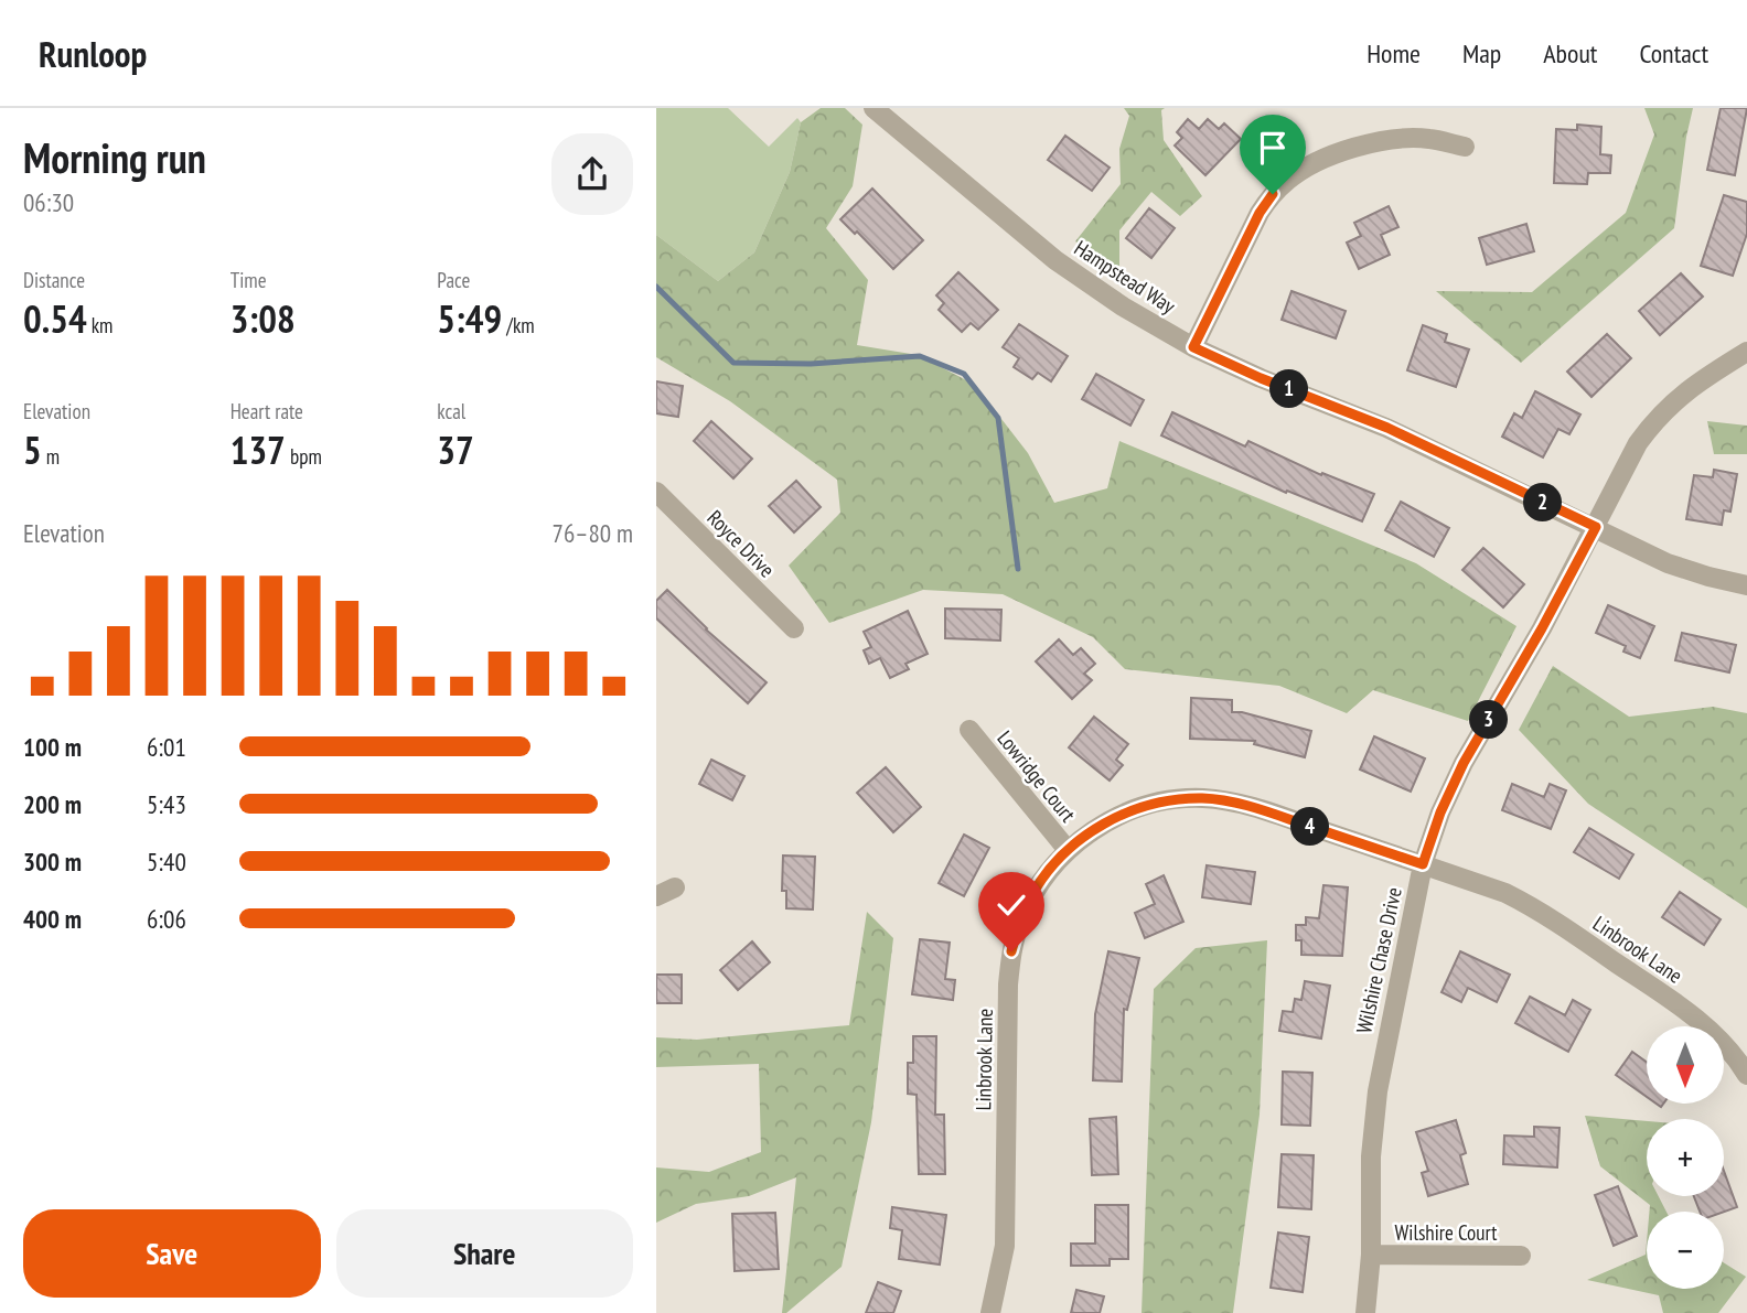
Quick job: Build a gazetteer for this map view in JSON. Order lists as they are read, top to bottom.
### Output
{
  "streets": {
    "street": [
      "Hampstead Way",
      "Royce Drive",
      "Lowridge Court",
      "Linbrook Lane",
      "Wilshire Chase Drive",
      "Wilshire Court"
    ]
  },
  "crossings": [
    ["Hampstead Way", "Wilshire Chase Drive"],
    ["Lowridge Court", "Linbrook Lane"],
    ["Linbrook Lane", "Wilshire Chase Drive"],
    ["Wilshire Chase Drive", "Wilshire Court"]
  ],
  "north": "bottom",
  "page": {
    "header": "Runloop",
    "nav": [
      "Home",
      "Map",
      "About",
      "Contact"
    ],
    "heading": ["Morning run", "06:30"],
    "stats": [
      ["Distance", "0.54 km"],
      ["Time", "3:08"],
      ["Pace", "5:49 /km"],
      ["Elevation", "5 m"],
      ["Heart rate", "137 bpm"],
      ["kcal", "37"]
    ],
    "pins": [
      "1",
      "2",
      "3",
      "4"
    ],
    "chart": ["Elevation", "76–80 m"],
    "list": [
      {
        "name": "100 m",
        "note": "6:01"
      },
      {
        "name": "200 m",
        "note": "5:43"
      },
      {
        "name": "300 m",
        "note": "5:40"
      },
      {
        "name": "400 m",
        "note": "6:06"
      }
    ],
    "map_buttons": ["+", "−"],
    "buttons": ["Save", "Share"]
  }
}
